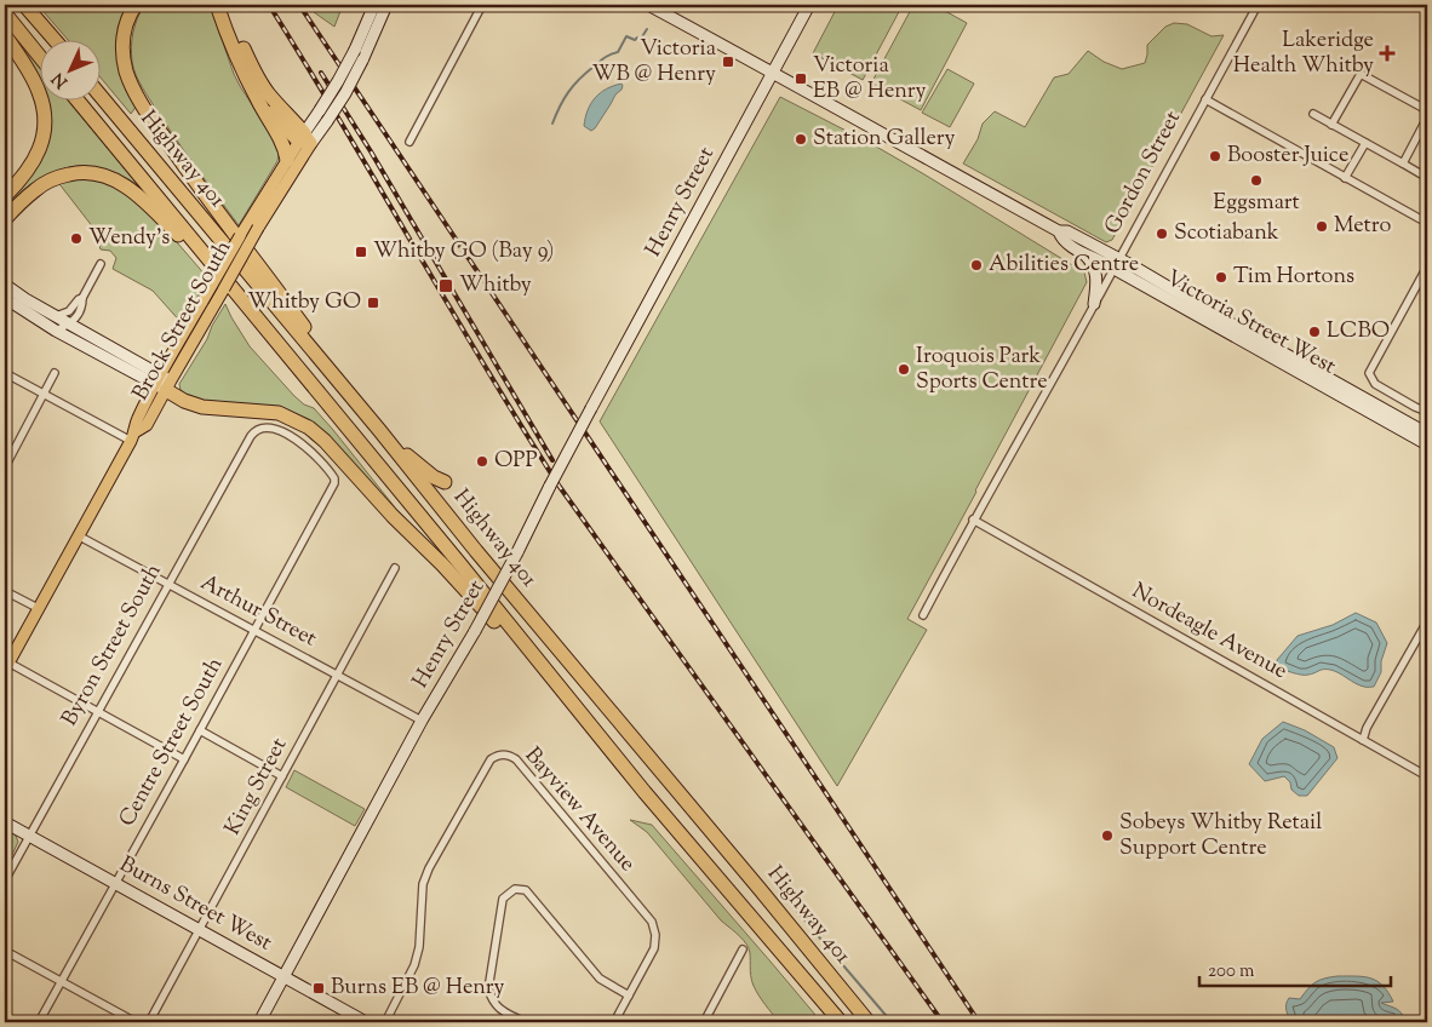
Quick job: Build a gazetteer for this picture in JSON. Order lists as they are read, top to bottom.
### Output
{
  "streets": {
    "highway": ["Highway 401"],
    "main road": [
      "Henry Street",
      "Brock Street South",
      "Victoria Street West",
      "Burns Street West"
    ],
    "street": [
      "Gordon Street",
      "Arthur Street",
      "Nordeagle Avenue",
      "Byron Street South",
      "Centre Street South",
      "King Street",
      "Bayview Avenue"
    ]
  },
  "crossings": [
    ["Gordon Street", "Victoria Street West"],
    ["Gordon Street", "Nordeagle Avenue"],
    ["Henry Street", "Victoria Street West"],
    ["Henry Street", "Arthur Street"],
    ["Henry Street", "Burns Street West"],
    ["Brock Street South", "Arthur Street"],
    ["Arthur Street", "Byron Street South"],
    ["Arthur Street", "Centre Street South"],
    ["Arthur Street", "King Street"],
    ["Byron Street South", "Centre Street South"],
    ["Byron Street South", "Burns Street West"],
    ["Centre Street South", "Burns Street West"],
    ["King Street", "Burns Street West"]
  ],
  "places": {
    "health": ["Lakeridge Health Whitby"],
    "transit": [
      "Victoria WB @ Henry",
      "Victoria EB @ Henry",
      "Whitby GO (Bay 9)",
      "Whitby",
      "Whitby GO",
      "Burns EB @ Henry"
    ],
    "other": [
      "Station Gallery",
      "Booster Juice",
      "Eggsmart",
      "Metro",
      "Scotiabank",
      "Wendy's",
      "Abilities Centre",
      "Tim Hortons",
      "LCBO",
      "Iroquois Park Sports Centre",
      "OPP",
      "Sobeys Whitby Retail Support Centre"
    ]
  },
  "scale_bar": "200 m",
  "north": "bottom left"
}
